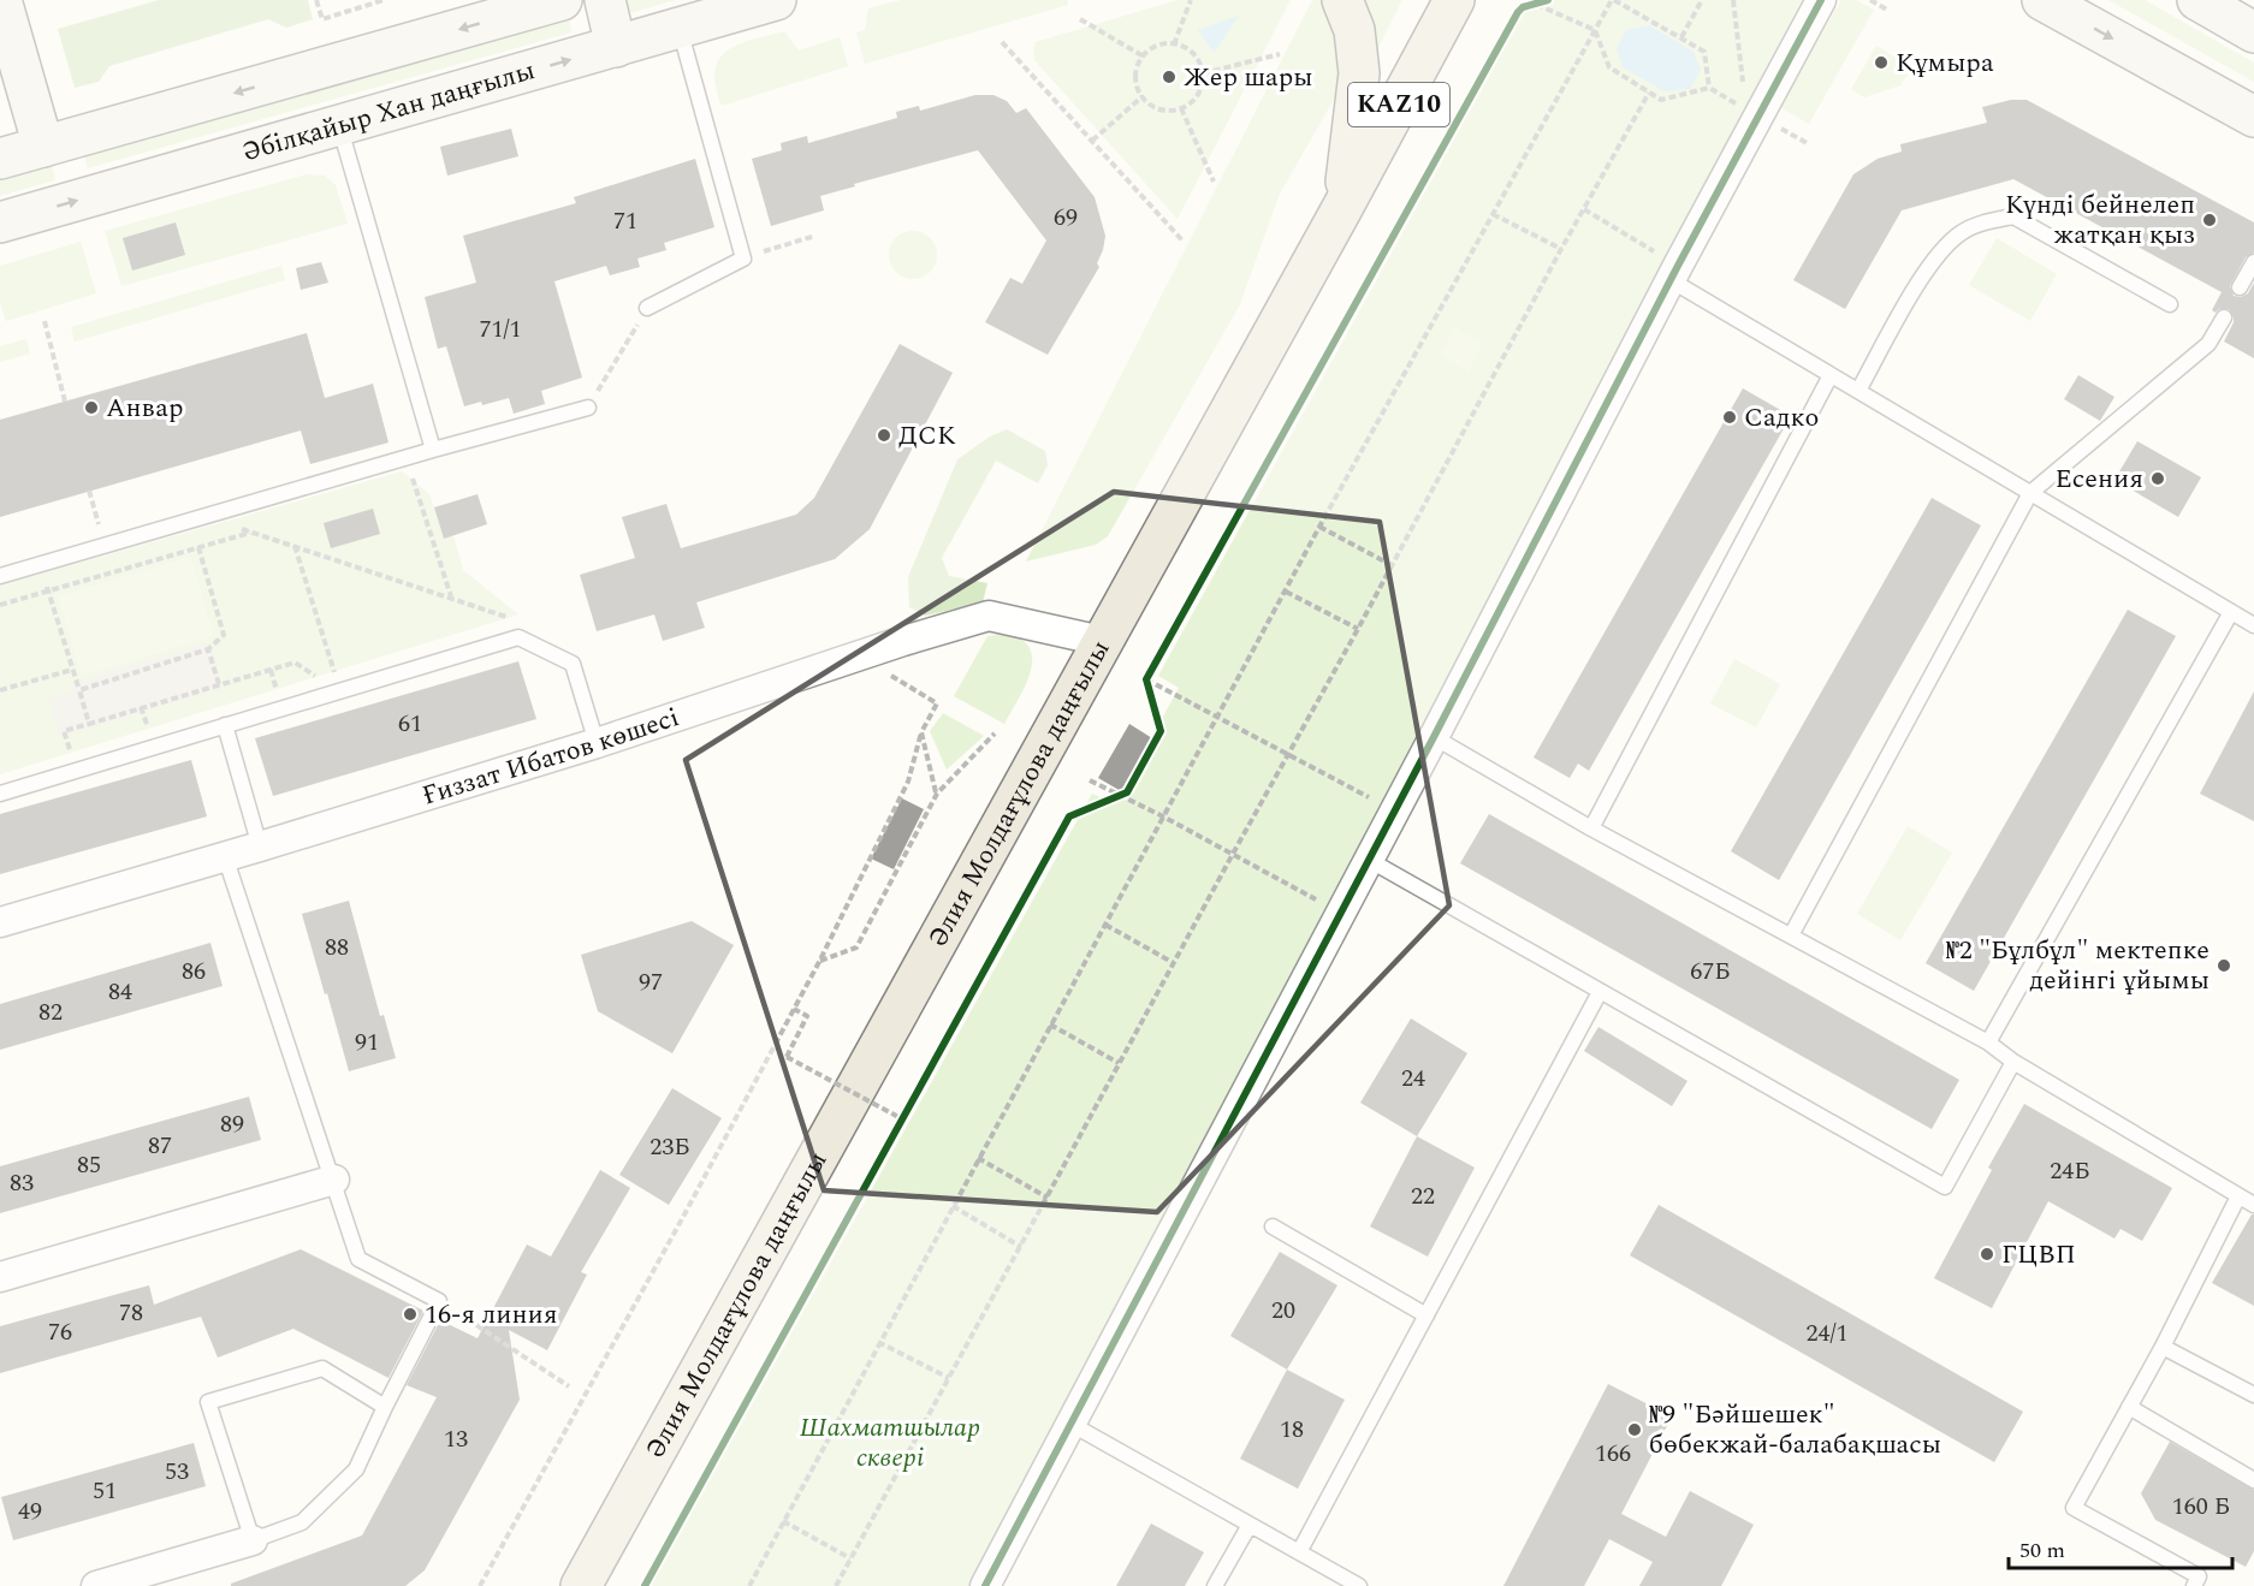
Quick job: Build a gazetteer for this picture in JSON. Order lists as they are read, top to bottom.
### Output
{
  "streets": {
    "main road": ["KAZ10", "Әбілқайыр Хан даңғылы", "Әлия Молдағұлова даңғылы"],
    "street": ["Ғиззат Ибатов көшесі"]
  },
  "crossings": [
    ["Ғиззат Ибатов көшесі", "Әлия Молдағұлова даңғылы"]
  ],
  "parks": ["Шахматшылар сквері"],
  "places": [
    "Құмыра",
    "Жер шары",
    "Күнді бейнелеп жатқан қыз",
    "Анвар",
    "Садко",
    "ДСК",
    "Есения",
    "№2 \"Бұлбұл\" мектепке дейінгі ұйымы",
    "ГЦВП",
    "16-я линия",
    "№9 \"Бәйшешек\" бөбекжай-балабақшасы"
  ],
  "house_numbers": [
    "69",
    "71",
    "71/1",
    "61",
    "88",
    "86",
    "67Б",
    "97",
    "84",
    "82",
    "91",
    "24",
    "89",
    "87",
    "23Б",
    "85",
    "24Б",
    "83",
    "22",
    "20",
    "78",
    "76",
    "24/1",
    "18",
    "13",
    "166",
    "53",
    "51",
    "160 Б",
    "49"
  ],
  "scale_bar": "50 m"
}
